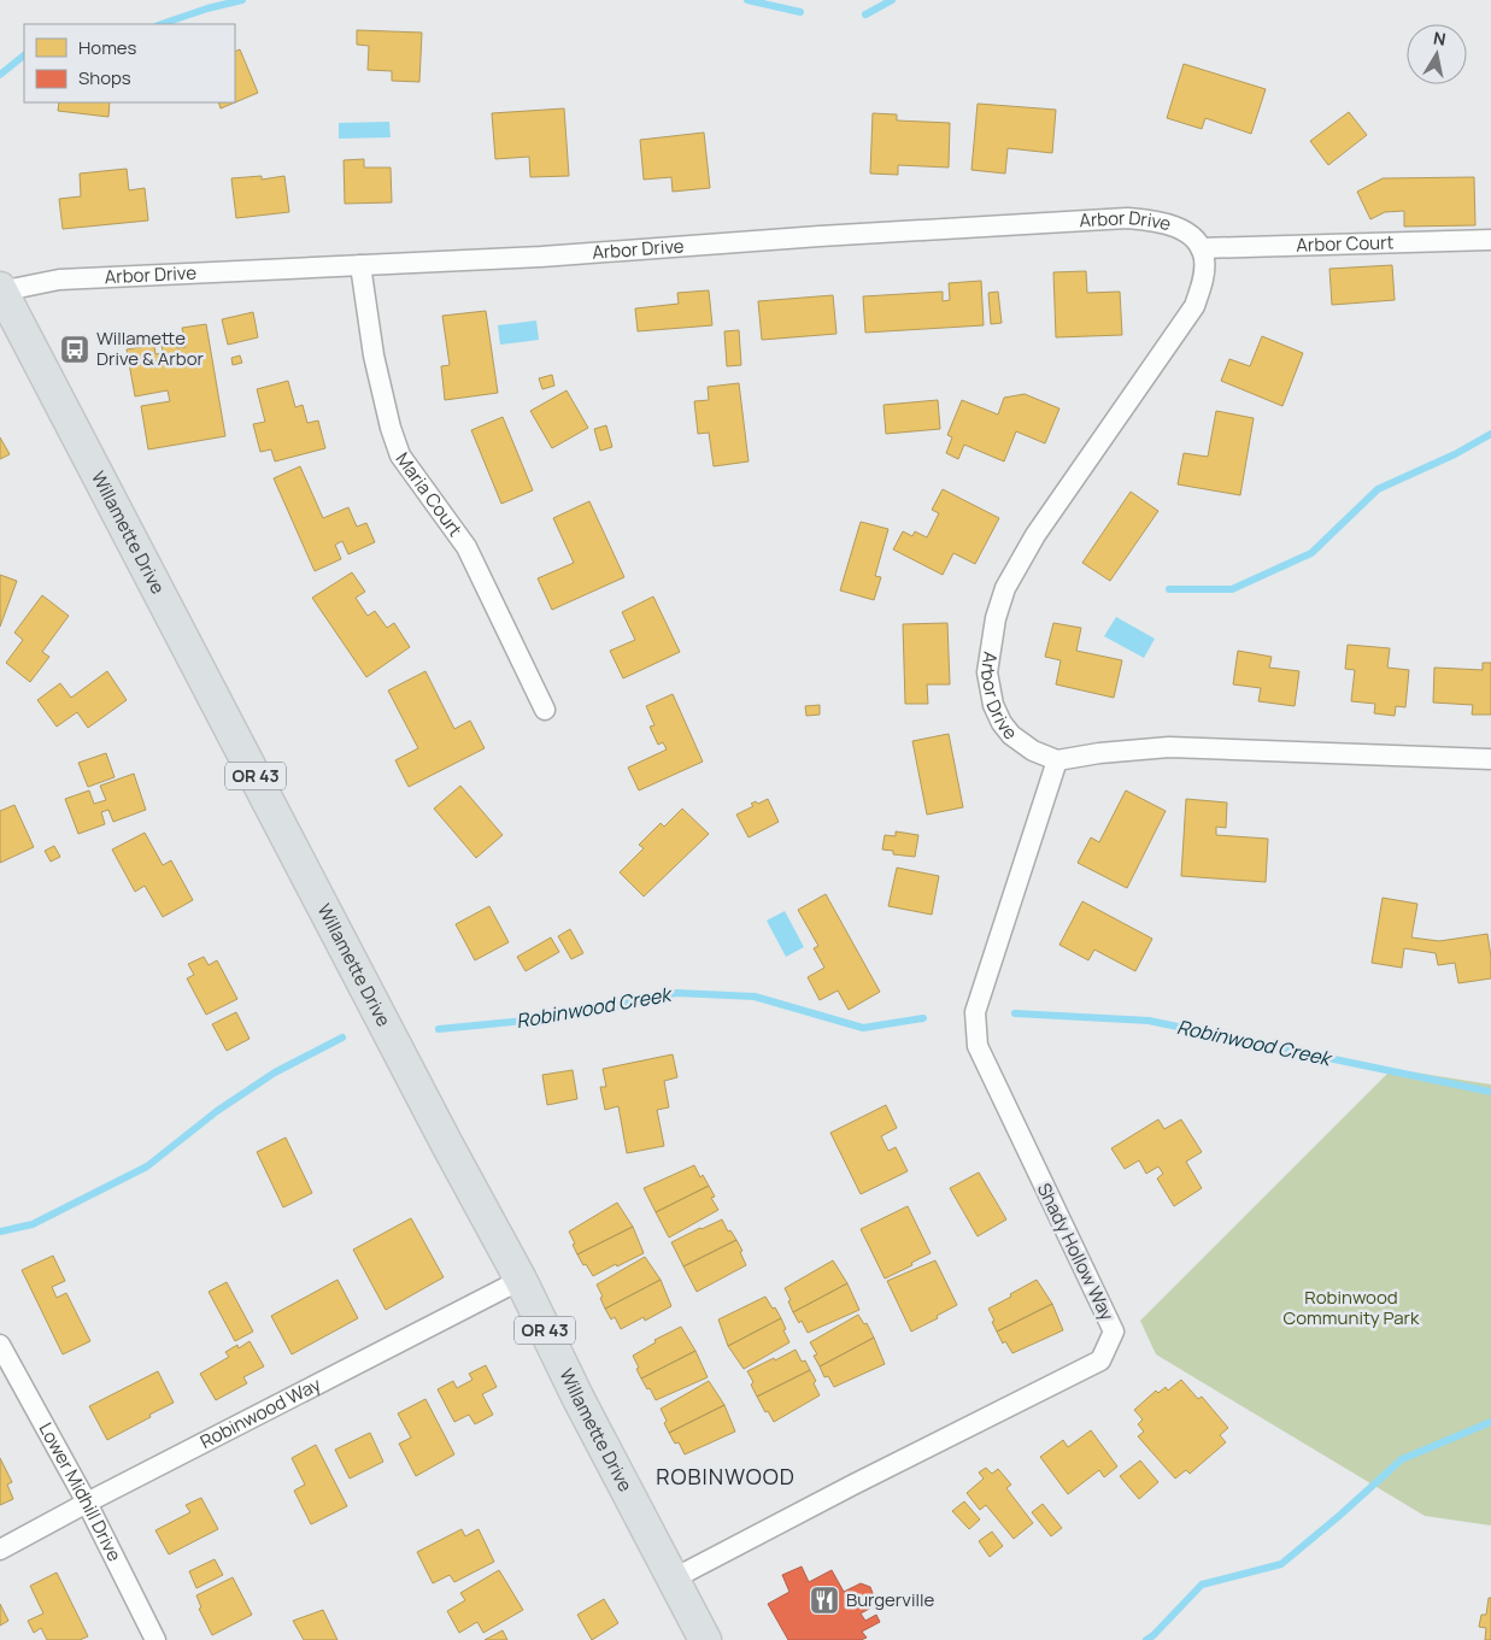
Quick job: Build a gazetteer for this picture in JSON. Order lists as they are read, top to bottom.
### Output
{
  "streets": {
    "main road": ["Willamette Drive", "OR 43"],
    "street": [
      "Arbor Drive",
      "Arbor Court",
      "Maria Court",
      "Shady Hollow Way",
      "Robinwood Way",
      "Lower Midhill Drive"
    ]
  },
  "crossings": [
    ["Arbor Drive", "Arbor Court"],
    ["Arbor Drive", "Maria Court"],
    ["Arbor Drive", "Willamette Drive"],
    ["Arbor Drive", "Shady Hollow Way"],
    ["Willamette Drive", "Shady Hollow Way"],
    ["Willamette Drive", "Robinwood Way"],
    ["Robinwood Way", "Lower Midhill Drive"]
  ],
  "districts": ["ROBINWOOD"],
  "water": ["Robinwood Creek"],
  "parks": ["Robinwood Community Park"],
  "places": {
    "bus stop": ["Willamette Drive & Arbor"],
    "restaurant": ["Burgerville"]
  },
  "legend": ["Homes", "Shops"],
  "north": "top"
}
